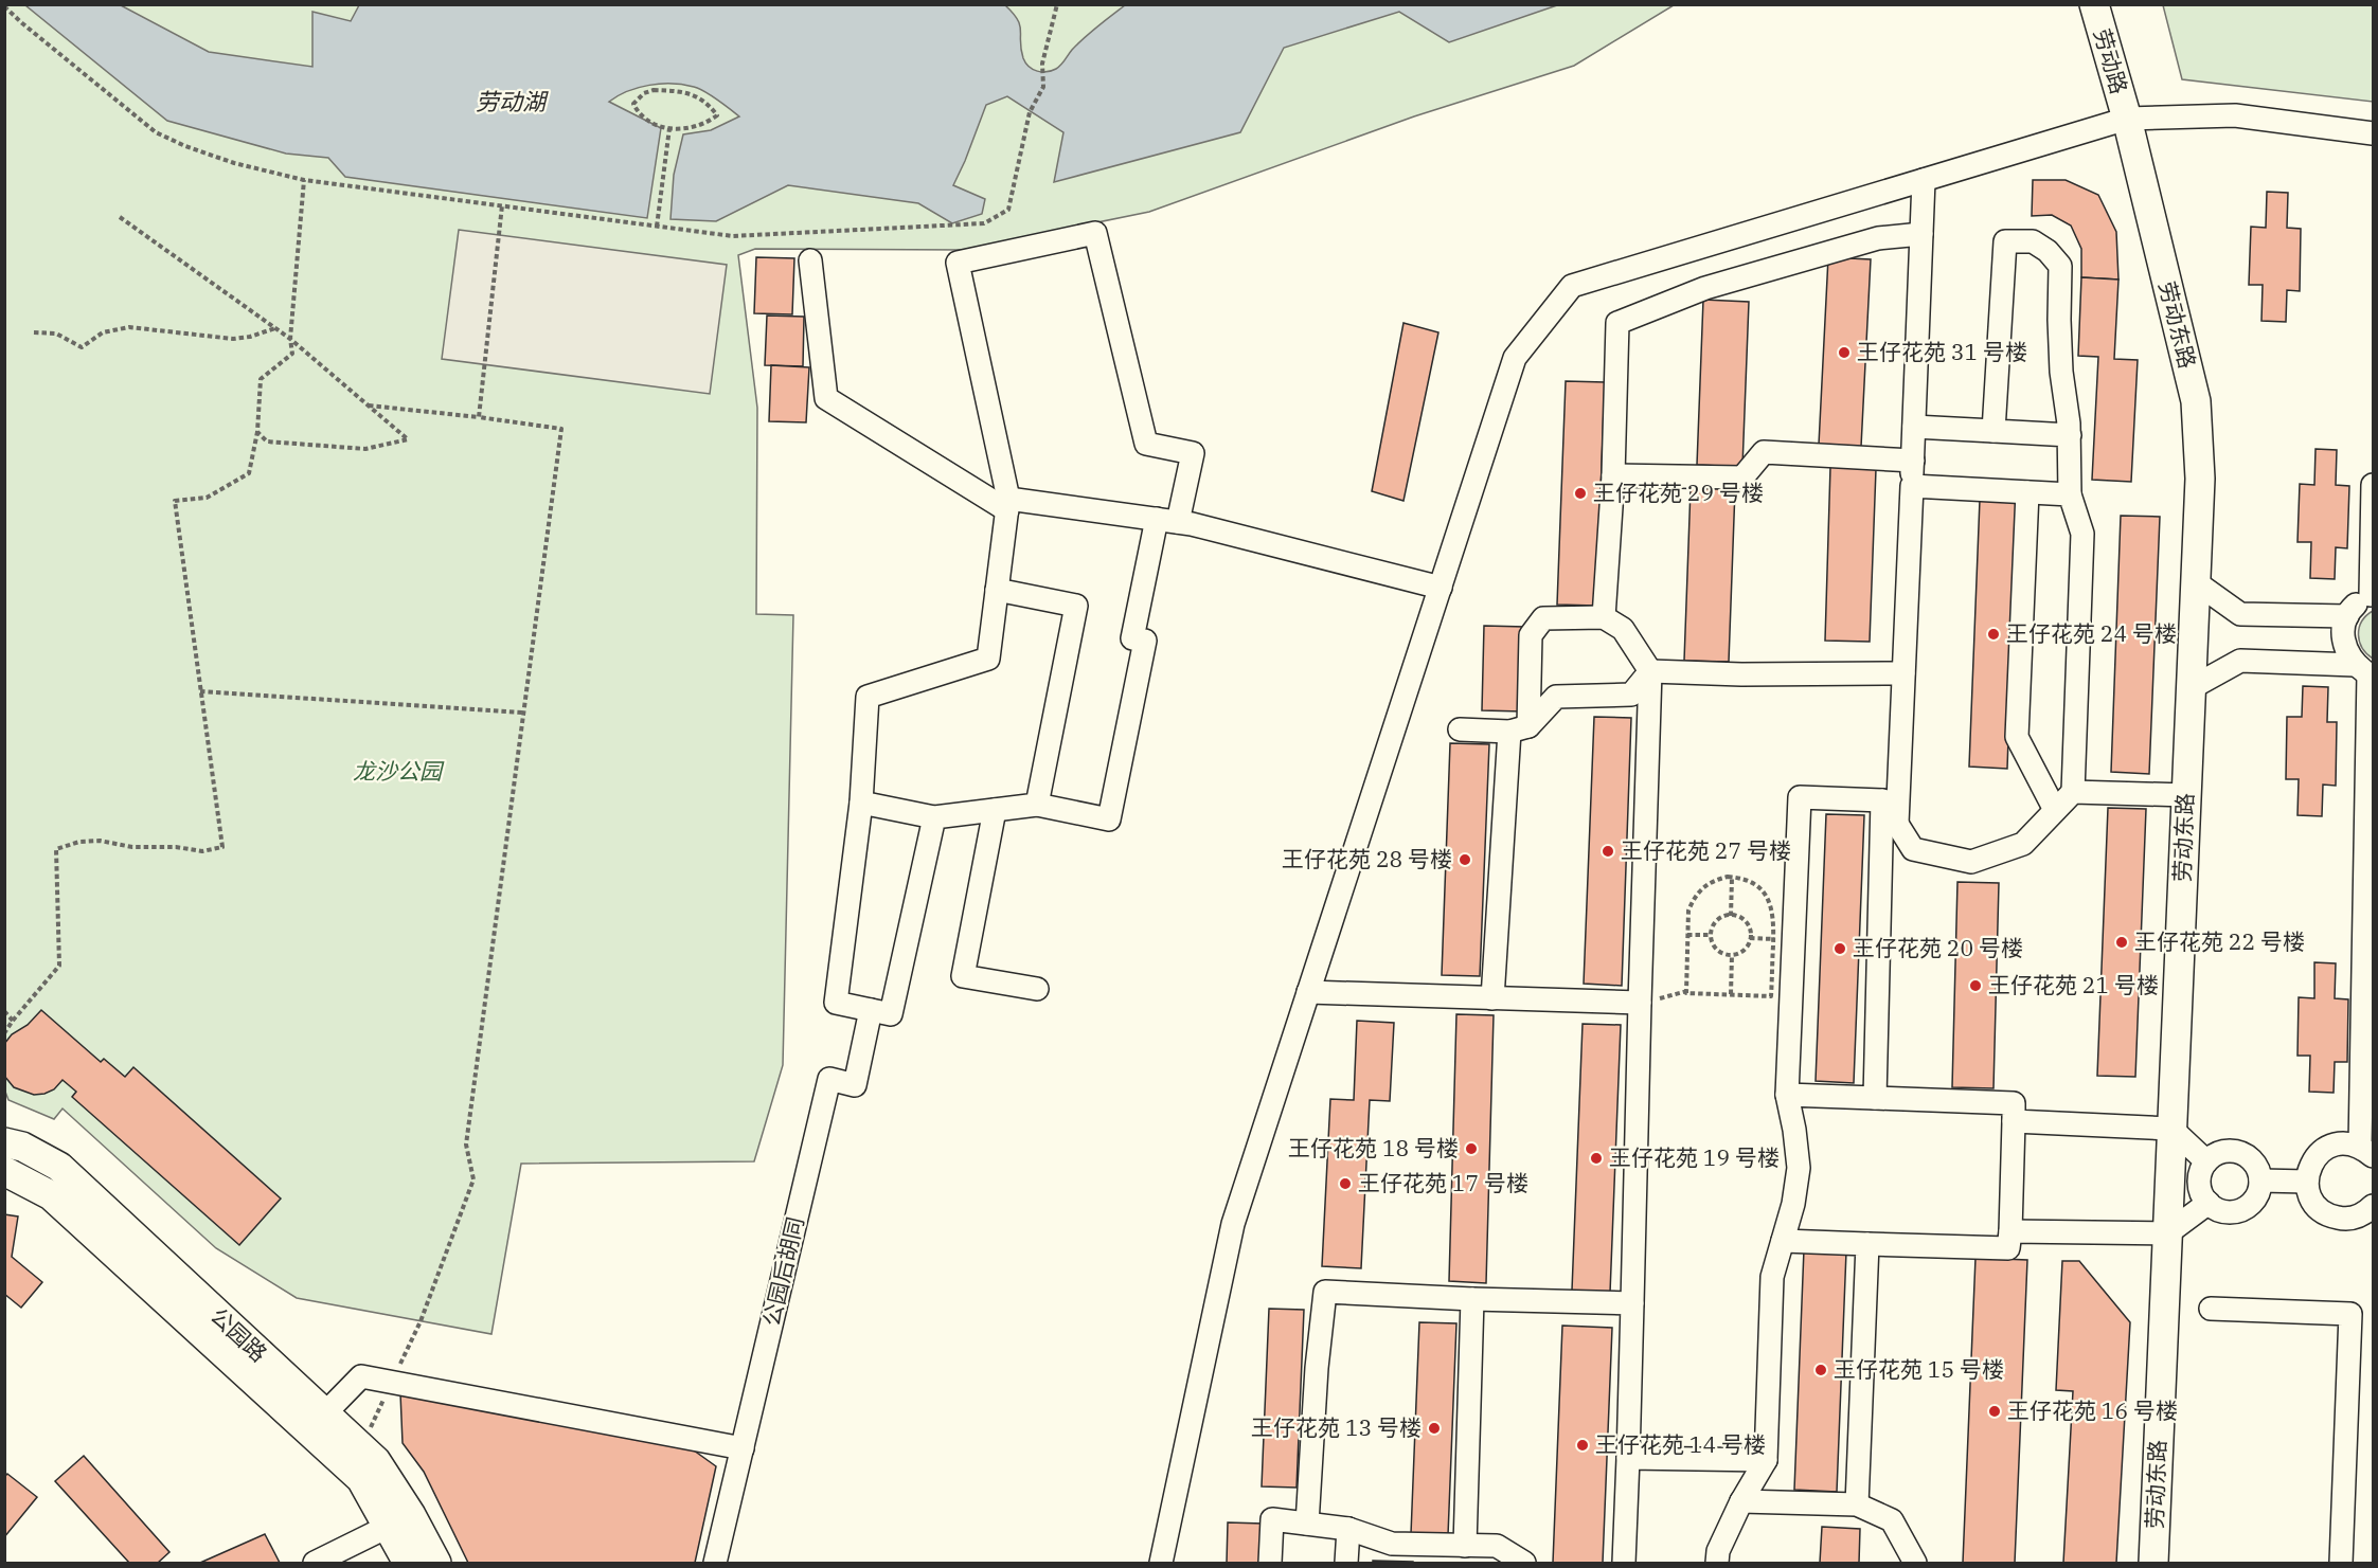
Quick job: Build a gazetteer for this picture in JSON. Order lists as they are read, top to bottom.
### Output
{
  "streets": {
    "main road": ["劳动路", "劳动东路", "公园路"],
    "street": ["公园后胡同"]
  },
  "crossings": [
    ["劳动路", "劳动东路"]
  ],
  "water": ["劳动湖"],
  "parks": ["龙沙公园"],
  "places": [
    "王仔花苑 31 号楼",
    "王仔花苑 29 号楼",
    "王仔花苑 24 号楼",
    "王仔花苑 27 号楼",
    "王仔花苑 28 号楼",
    "王仔花苑 22 号楼",
    "王仔花苑 20 号楼",
    "王仔花苑 21 号楼",
    "王仔花苑 18 号楼",
    "王仔花苑 19 号楼",
    "王仔花苑 17 号楼",
    "王仔花苑 15 号楼",
    "王仔花苑 16 号楼",
    "王仔花苑 13 号楼",
    "王仔花苑 14 号楼"
  ]
}
